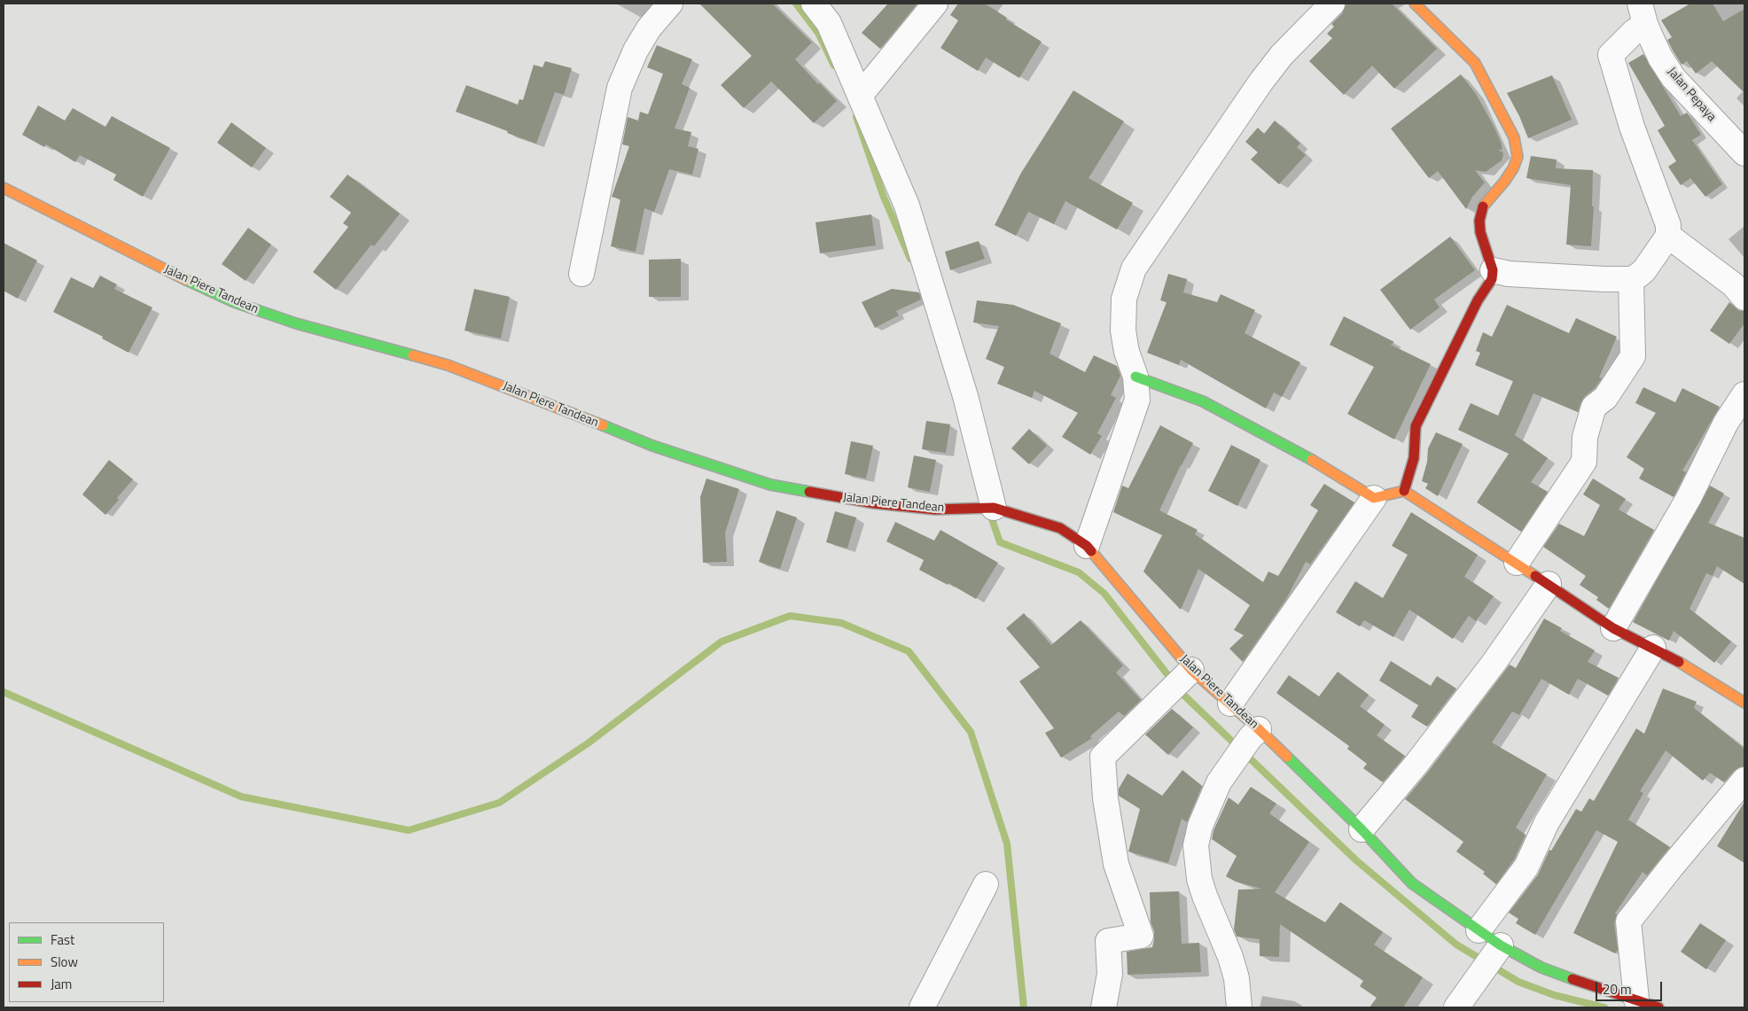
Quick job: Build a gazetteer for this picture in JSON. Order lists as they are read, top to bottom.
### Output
{
  "streets": {
    "street": ["Jalan Pepaya", "Jalan Piere Tandean"]
  },
  "legend": ["Fast", "Slow", "Jam"],
  "scale_bar": "20 m"
}
